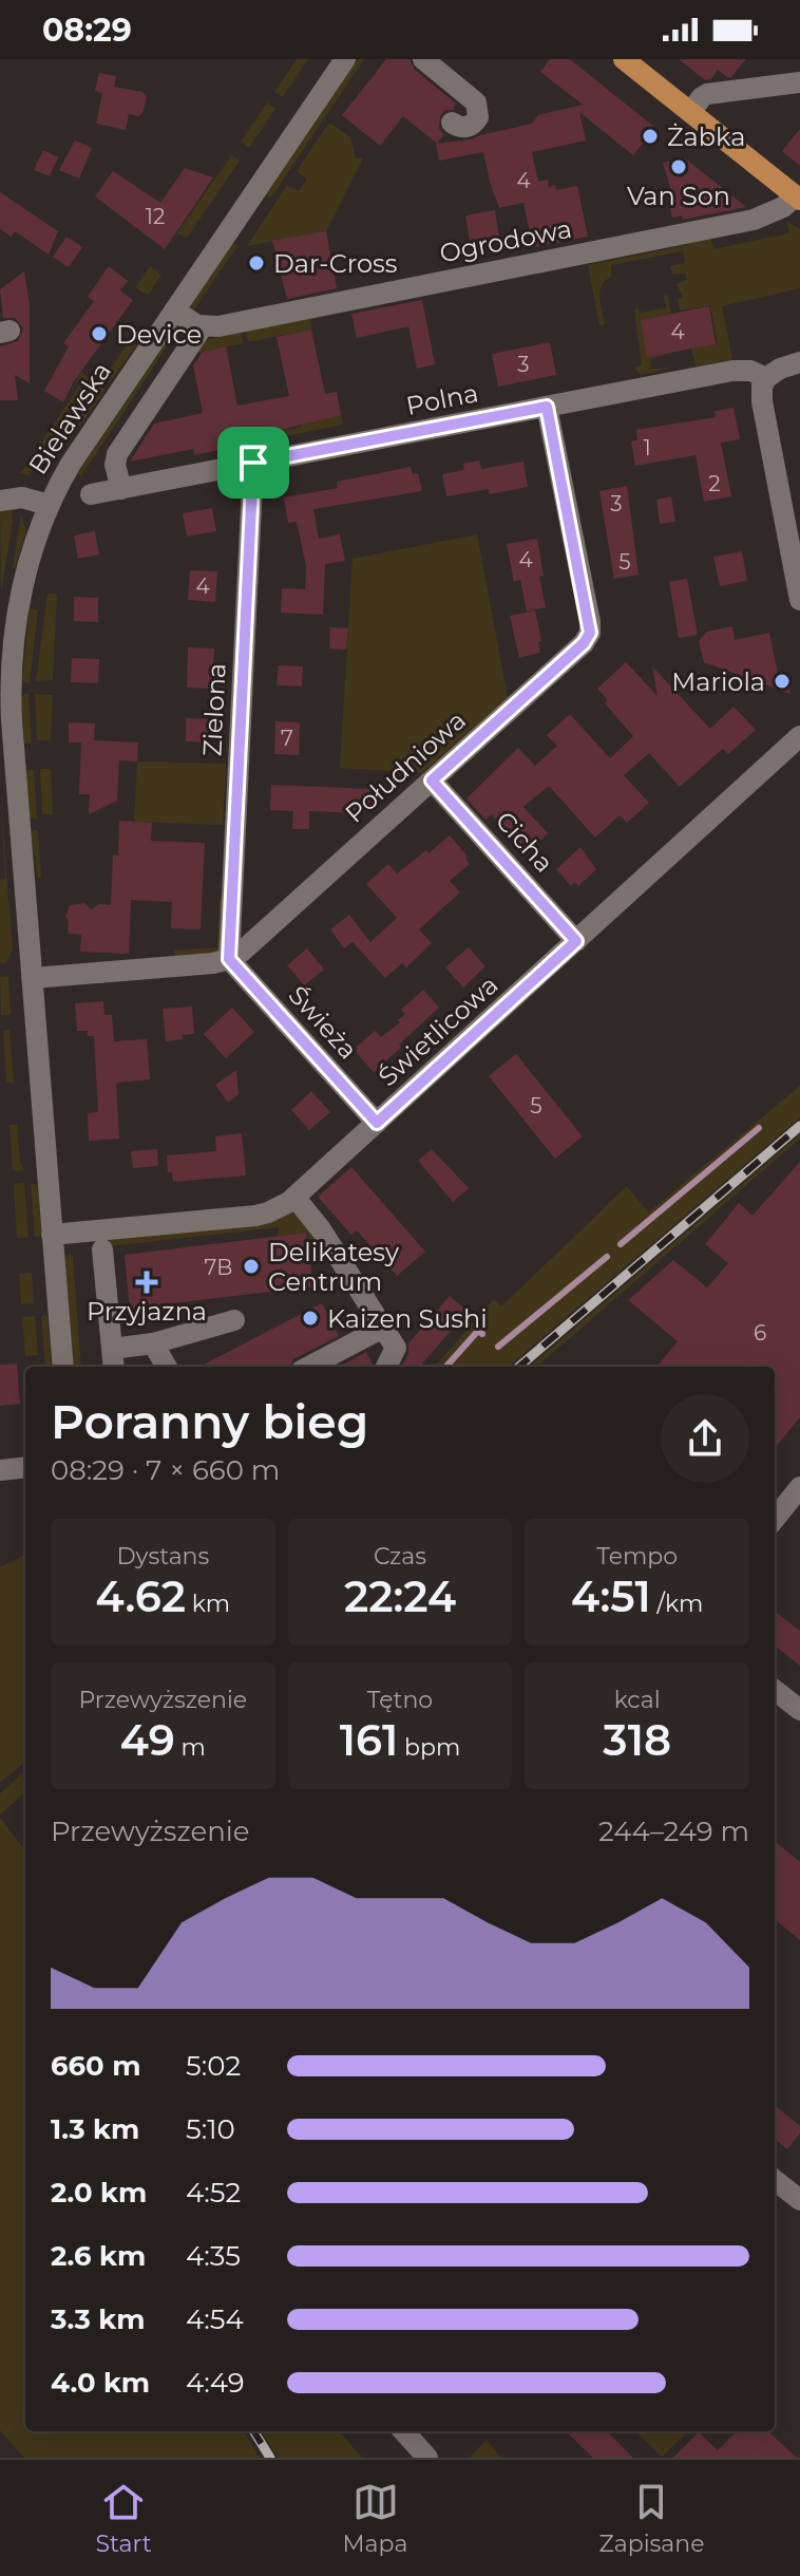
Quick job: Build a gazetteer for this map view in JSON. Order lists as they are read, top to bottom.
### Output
{
  "streets": {
    "street": [
      "Ogrodowa",
      "Polna",
      "Bielawska",
      "Zielona",
      "Południowa",
      "Cicha",
      "Świeża",
      "Świetlicowa"
    ]
  },
  "crossings": [
    ["Polna", "Zielona"],
    ["Polna", "Południowa"],
    ["Bielawska", "Świetlicowa"],
    ["Zielona", "Południowa"],
    ["Zielona", "Świeża"],
    ["Południowa", "Cicha"],
    ["Południowa", "Świeża"],
    ["Cicha", "Świetlicowa"],
    ["Świeża", "Świetlicowa"]
  ],
  "places": {
    "other": [
      "Żabka",
      "Van Son",
      "Dar-Cross",
      "Device",
      "Mariola",
      "Delikatesy Centrum",
      "Kaizen Sushi"
    ],
    "health": ["Przyjazna"]
  },
  "house_numbers": [
    "4",
    "12",
    "4",
    "3",
    "1",
    "2",
    "3",
    "4",
    "5",
    "4",
    "7",
    "5",
    "7B",
    "6"
  ],
  "page": {
    "status": "08:29",
    "heading": ["Poranny bieg", "08:29 · 7 × 660 m"],
    "stats": [
      ["Dystans", "4.62 km"],
      ["Czas", "22:24"],
      ["Tempo", "4:51 /km"],
      ["Przewyższenie", "49 m"],
      ["Tętno", "161 bpm"],
      ["kcal", "318"]
    ],
    "chart": ["Przewyższenie", "244–249 m"],
    "list": [
      {
        "name": "660 m",
        "note": "5:02"
      },
      {
        "name": "1.3 km",
        "note": "5:10"
      },
      {
        "name": "2.0 km",
        "note": "4:52"
      },
      {
        "name": "2.6 km",
        "note": "4:35"
      },
      {
        "name": "3.3 km",
        "note": "4:54"
      },
      {
        "name": "4.0 km",
        "note": "4:49"
      }
    ],
    "tabs": ["Start", "Mapa", "Zapisane"]
  }
}
